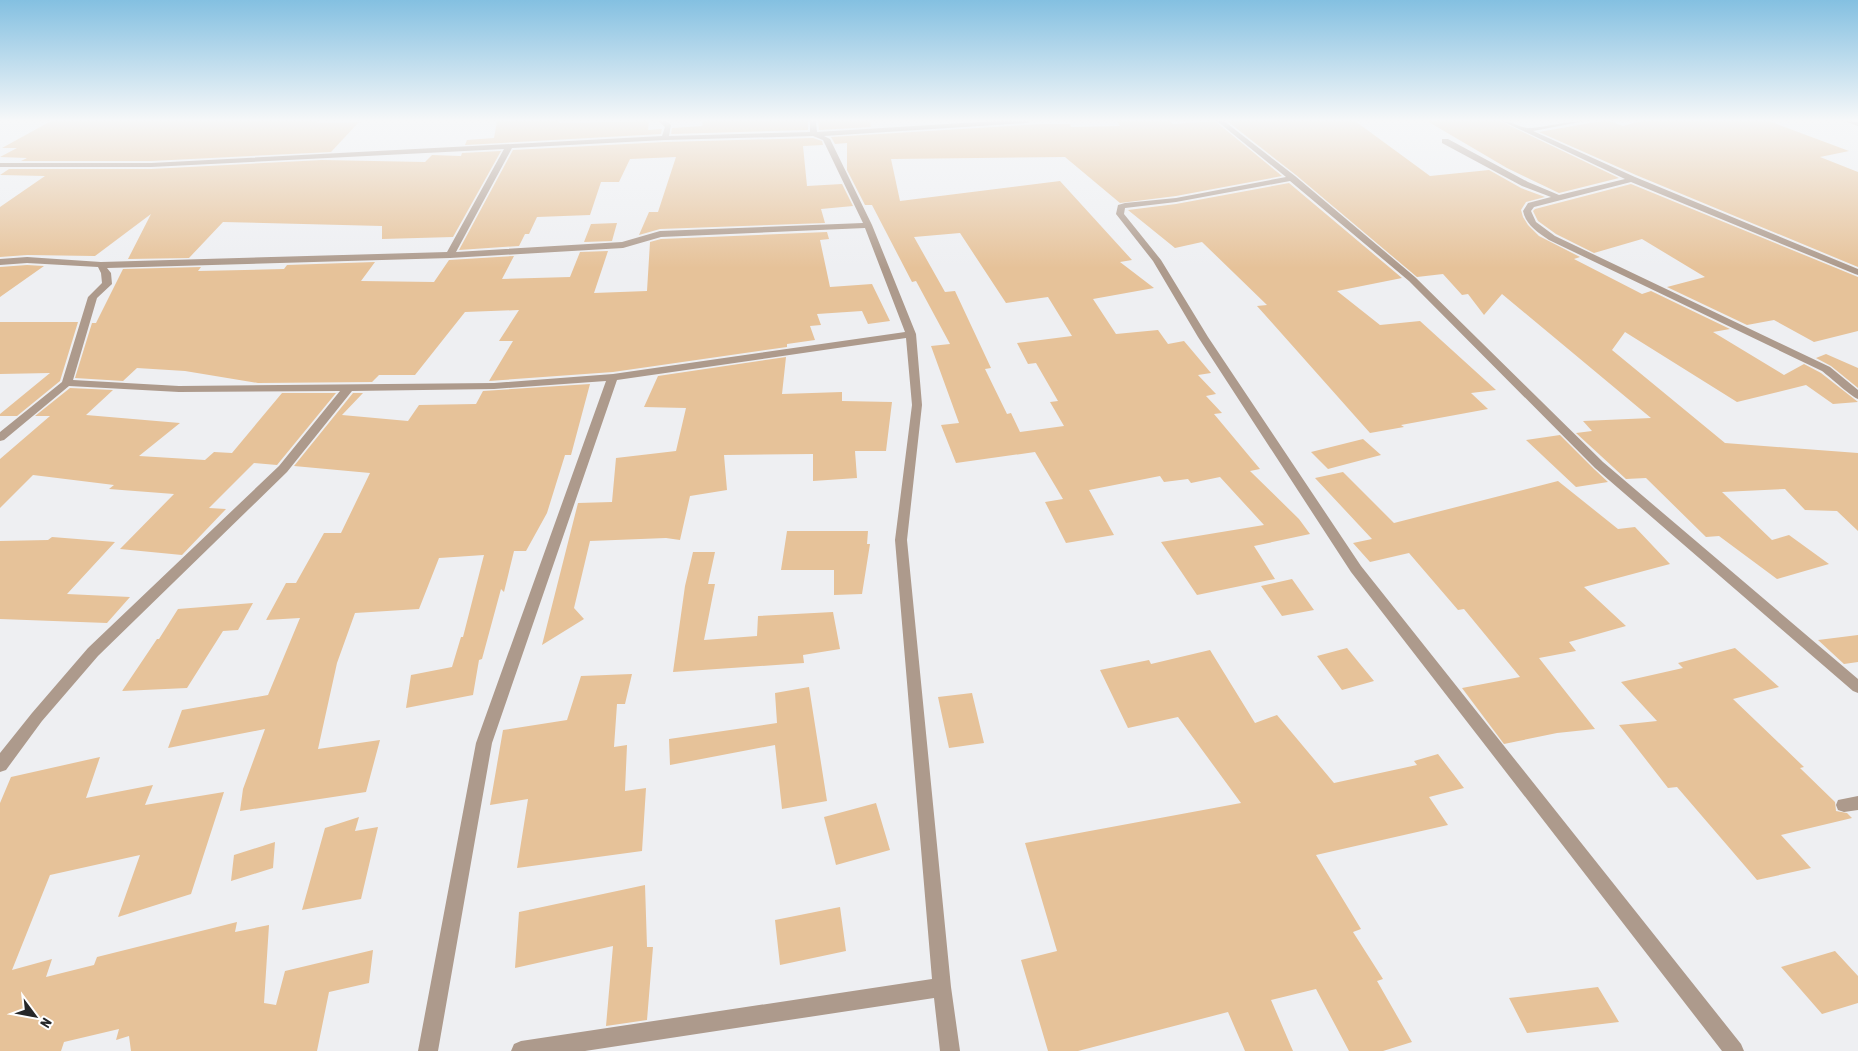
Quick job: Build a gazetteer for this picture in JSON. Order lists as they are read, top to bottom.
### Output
{
  "north": "bottom right"
}
